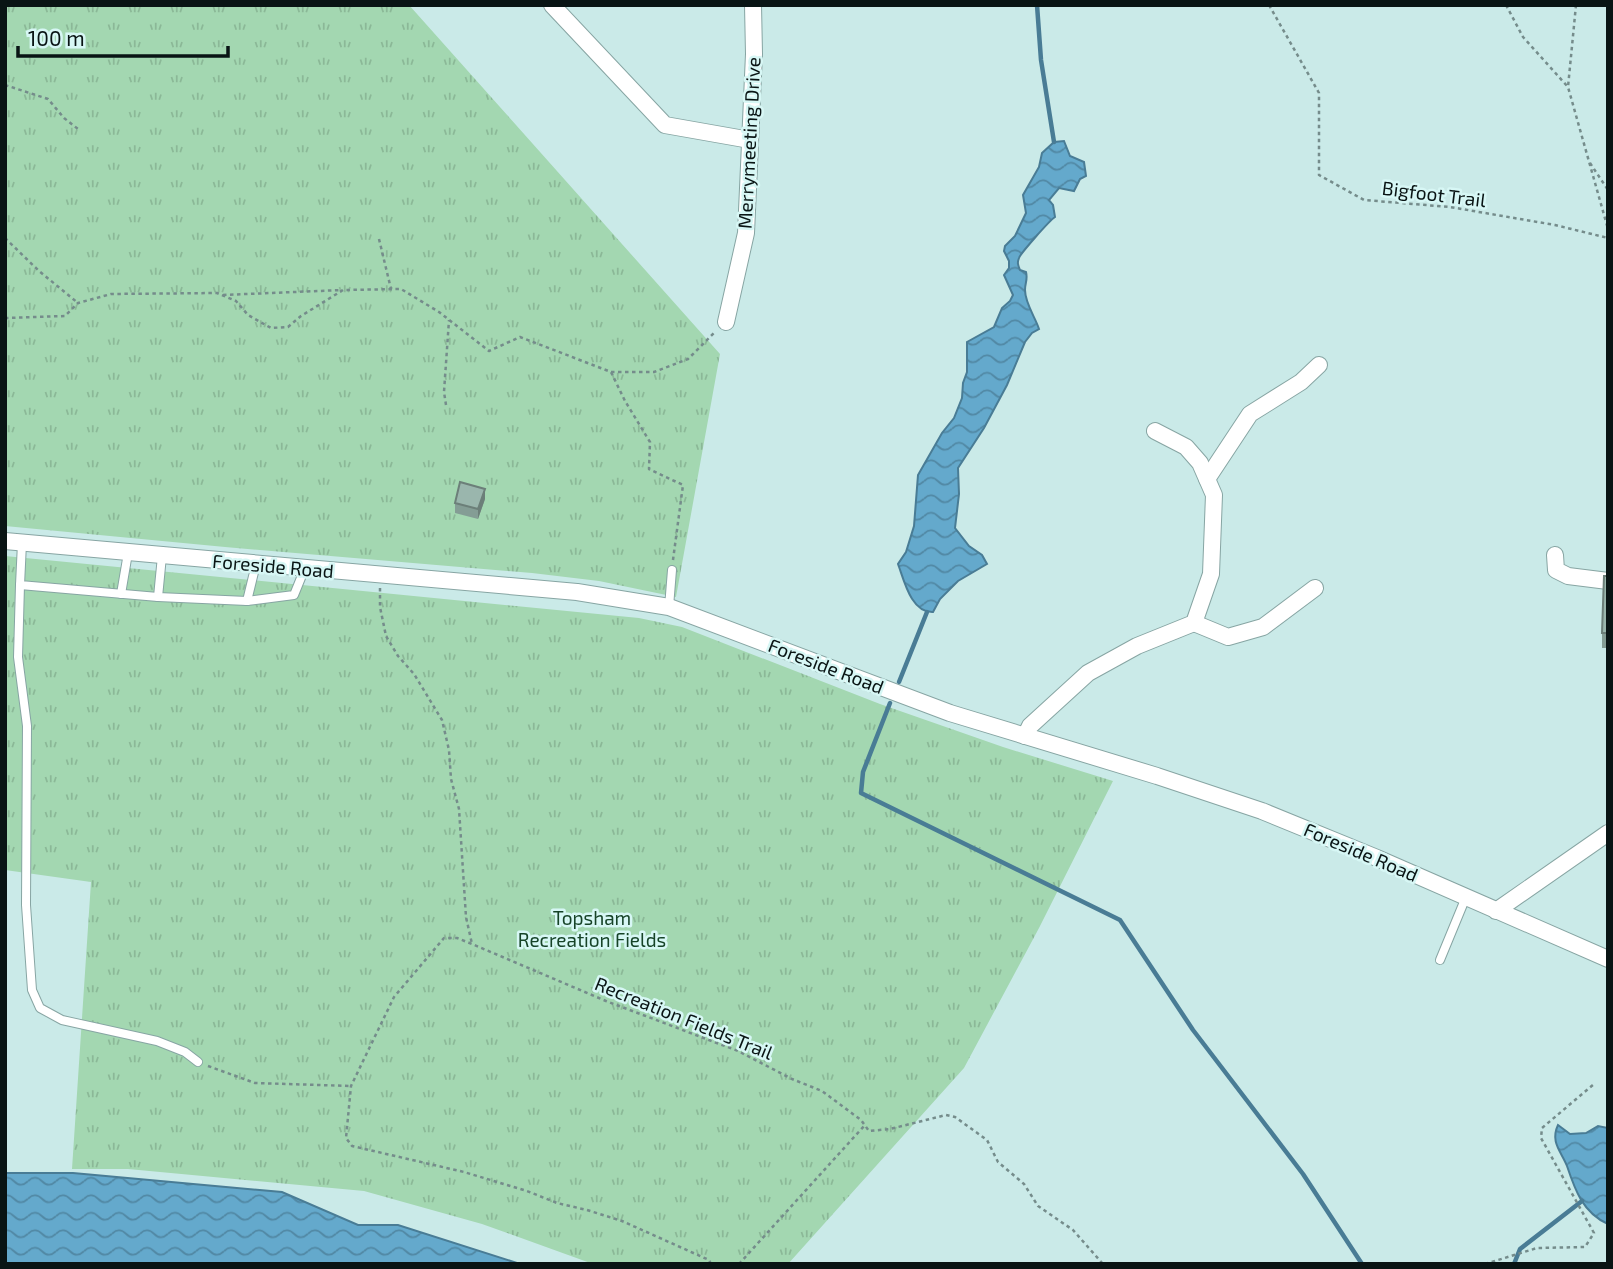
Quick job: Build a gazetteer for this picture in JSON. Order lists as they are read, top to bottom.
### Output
{
  "streets": {
    "street": ["Merrymeeting Drive", "Foreside Road"],
    "path": ["Bigfoot Trail", "Recreation Fields Trail"]
  },
  "parks": ["Topsham Recreation Fields"],
  "scale_bar": "100 m"
}
